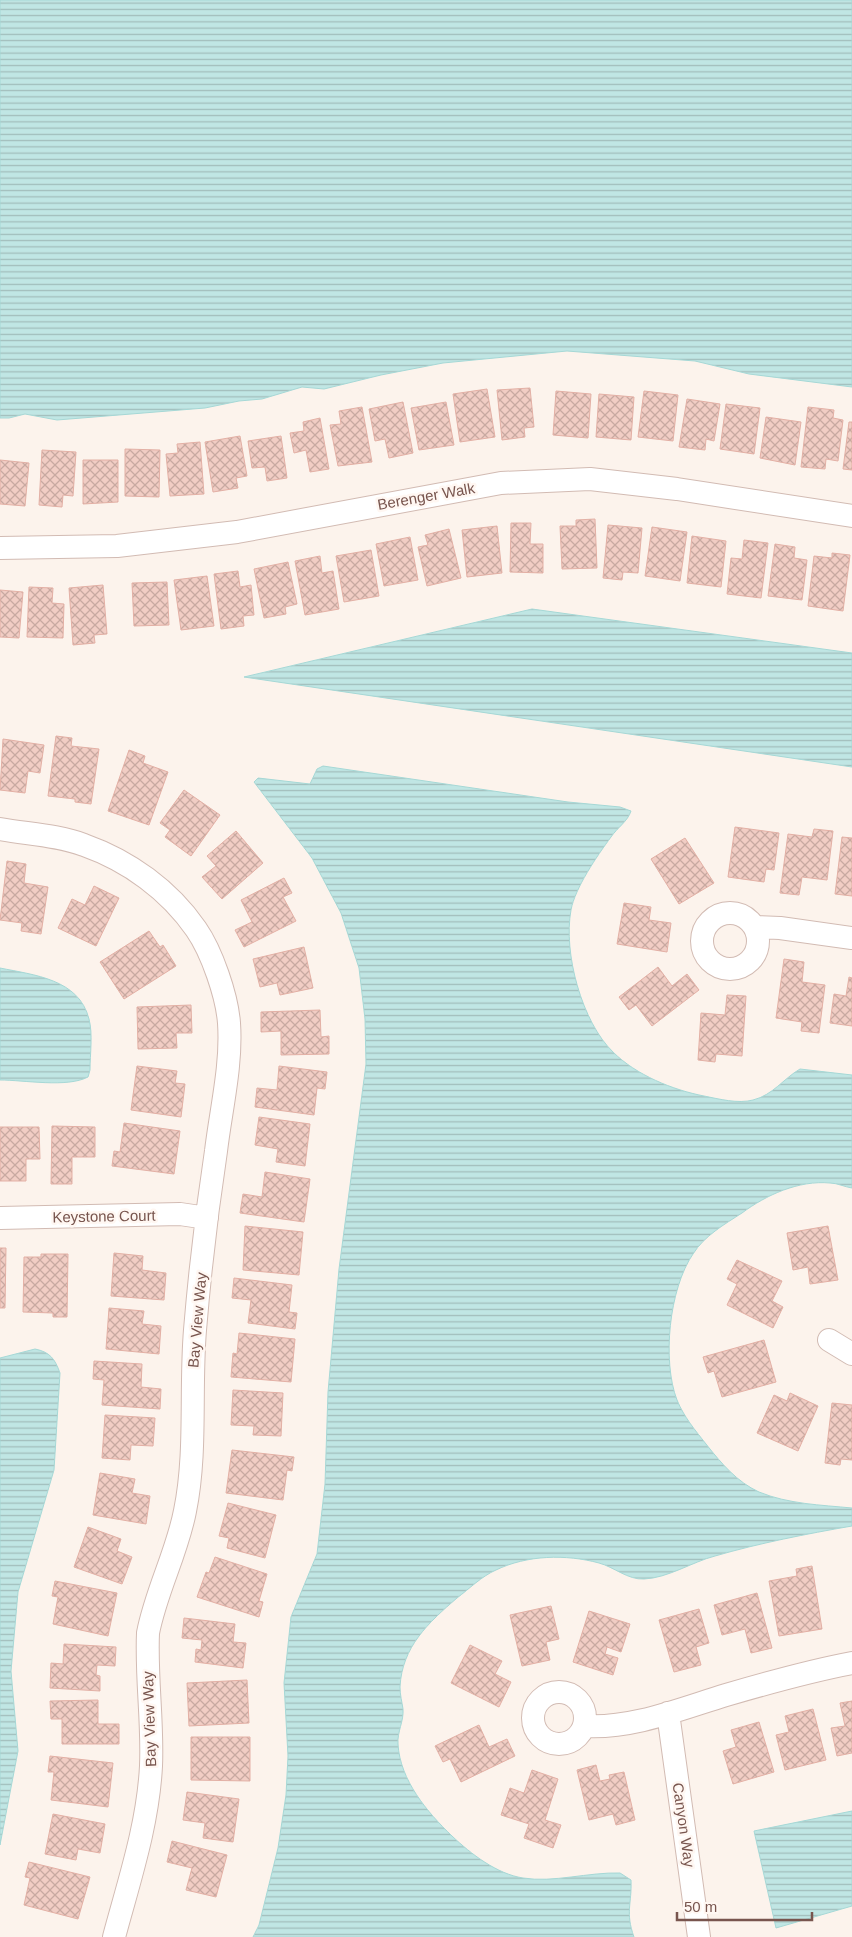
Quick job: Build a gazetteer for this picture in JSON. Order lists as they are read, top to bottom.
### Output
{
  "streets": {
    "street": [
      "Berenger Walk",
      "Keystone Court",
      "Bay View Way",
      "Canyon Way"
    ]
  },
  "crossings": [
    ["Keystone Court", "Bay View Way"]
  ],
  "scale_bar": "50 m"
}
